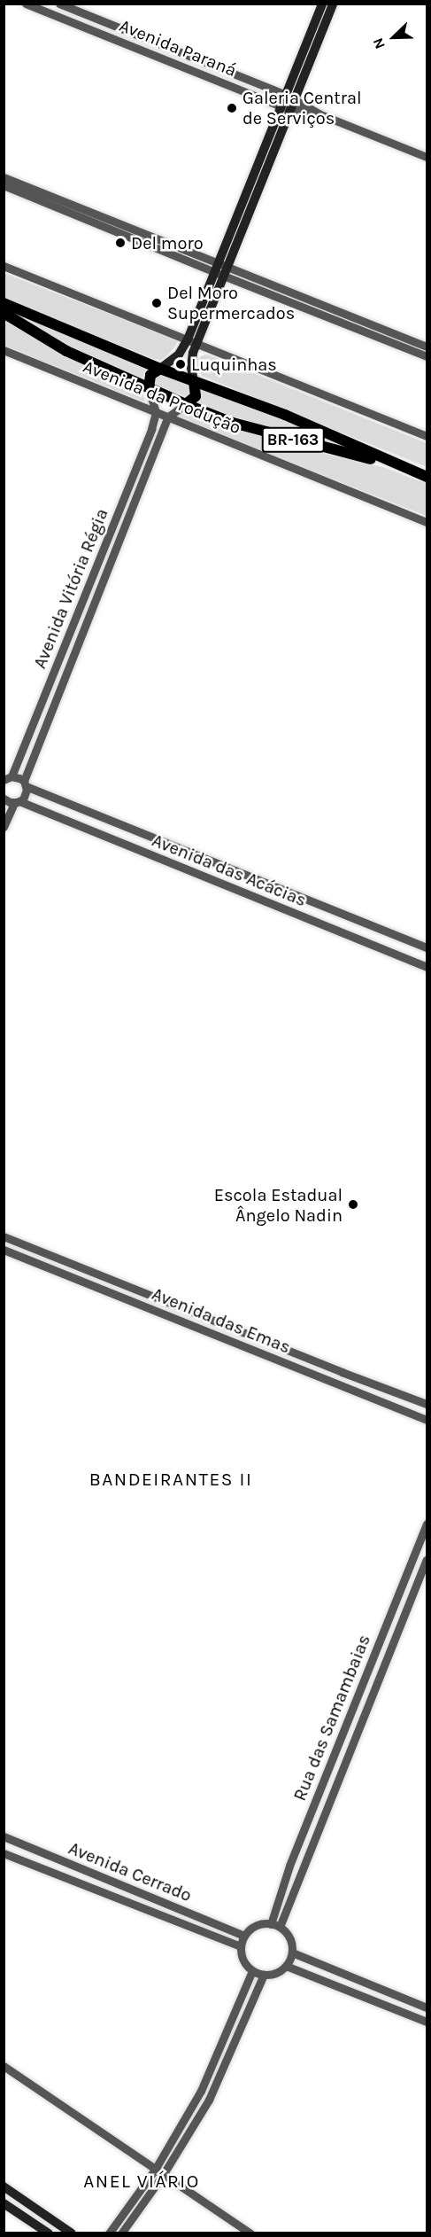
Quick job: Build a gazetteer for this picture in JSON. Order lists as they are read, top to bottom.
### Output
{
  "streets": {
    "highway": ["BR-163"],
    "street": [
      "Avenida Paraná",
      "Avenida da Produção",
      "Avenida Vitória Régia",
      "Avenida das Acácias",
      "Avenida das Emas",
      "Rua das Samambaias",
      "Avenida Cerrado"
    ]
  },
  "crossings": [
    ["Avenida da Produção", "Avenida Vitória Régia"],
    ["Avenida Vitória Régia", "Avenida das Acácias"],
    ["Rua das Samambaias", "Avenida Cerrado"]
  ],
  "districts": ["BANDEIRANTES II", "ANEL VIÁRIO"],
  "places": [
    "Galeria Central de Serviços",
    "Del moro",
    "Del Moro Supermercados",
    "Luquinhas",
    "Escola Estadual Ângelo Nadin"
  ],
  "north": "bottom left"
}
